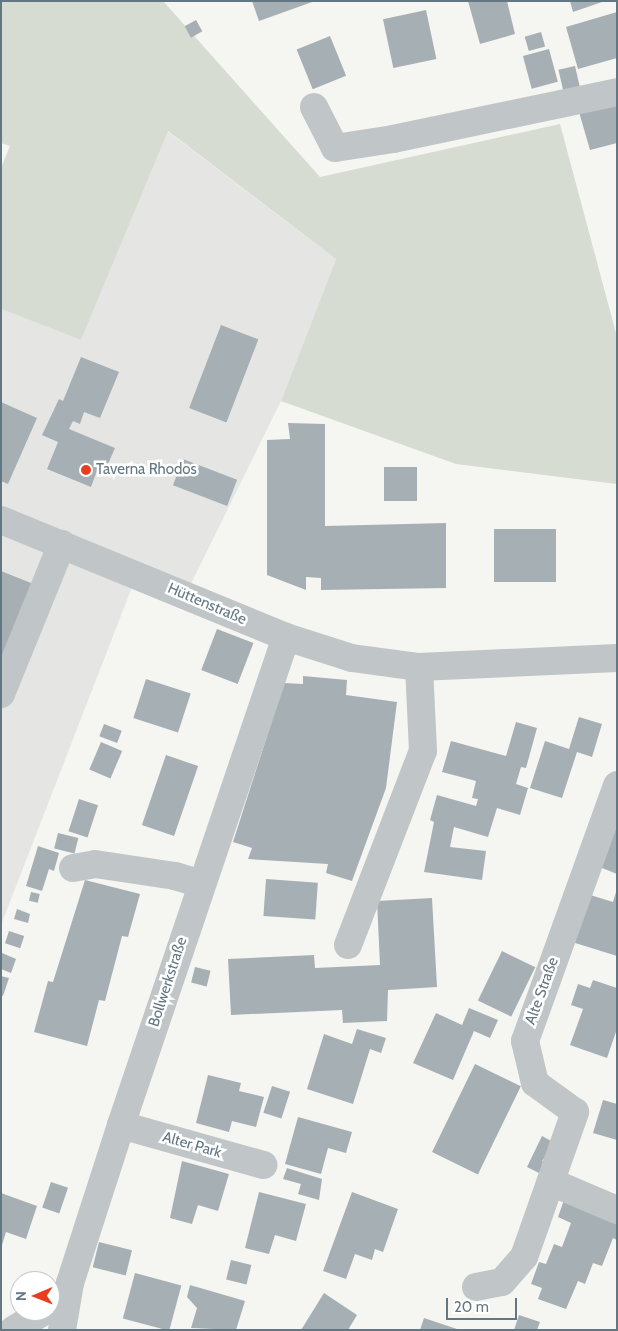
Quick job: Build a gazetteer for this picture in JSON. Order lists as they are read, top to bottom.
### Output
{
  "streets": {
    "street": [
      "Hüttenstraße",
      "Bollwerkstraße",
      "Alte Straße",
      "Alter Park"
    ]
  },
  "crossings": [
    ["Hüttenstraße", "Bollwerkstraße"],
    ["Bollwerkstraße", "Alter Park"]
  ],
  "places": ["Taverna Rhodos"],
  "scale_bar": "20 m",
  "north": "left"
}
